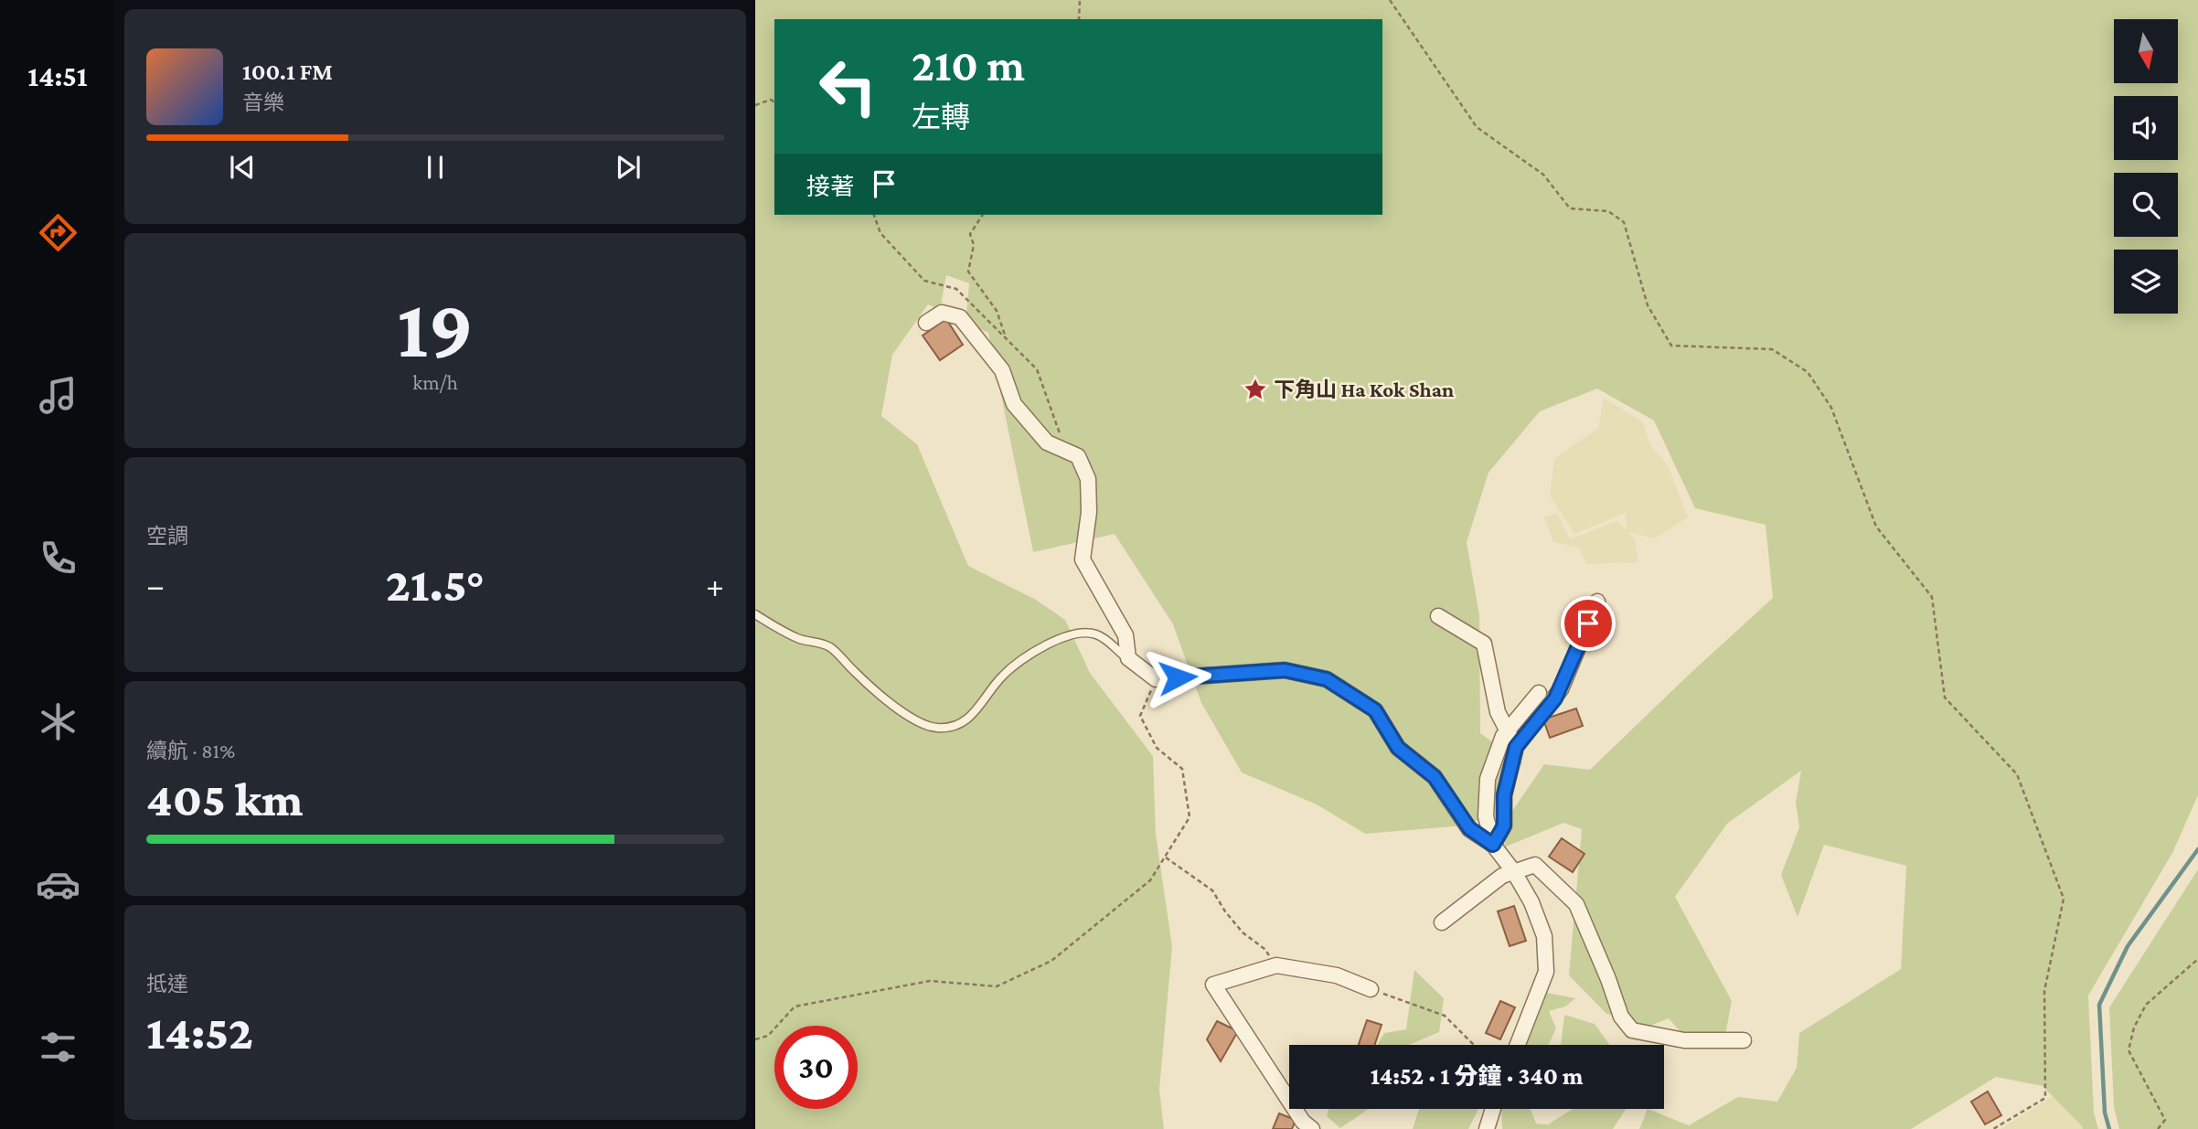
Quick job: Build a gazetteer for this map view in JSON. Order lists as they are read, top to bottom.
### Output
{
  "places": {
    "place": ["下角山 Ha Kok Shan"]
  },
  "north": "bottom",
  "page": {
    "tabs": "14:51",
    "turn": ["210 m", "左轉"],
    "song": ["100.1 FM", "音樂"],
    "then": "接著",
    "tile": [
      ["19", "km/h"],
      "空調",
      ["續航 · 81%", "405 km"],
      ["抵達", "14:52"]
    ],
    "heat": ["−", "21.5°", "+"],
    "limit": "30",
    "trip": "14:52 · 1 分鐘 · 340 m"
  }
}
